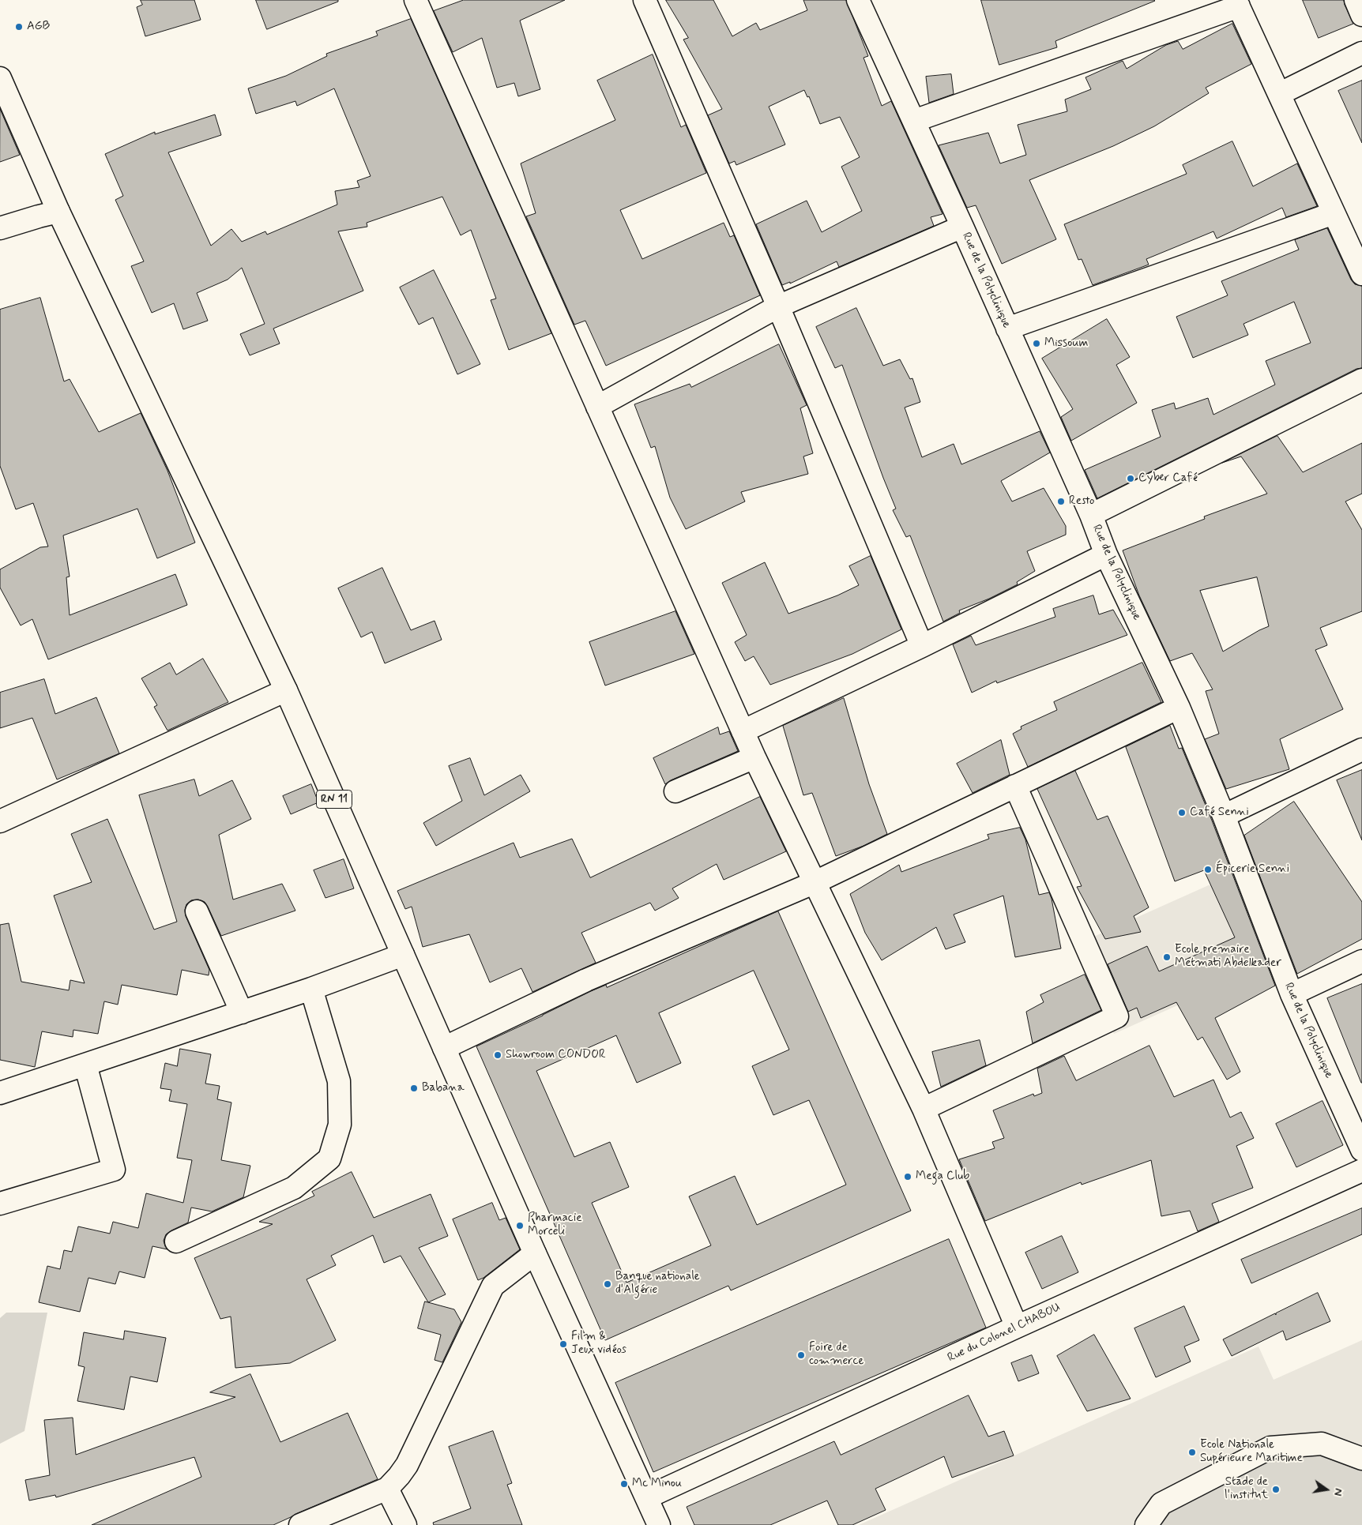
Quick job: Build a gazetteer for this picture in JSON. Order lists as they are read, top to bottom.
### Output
{
  "streets": {
    "street": ["Rue de la Polyclinique", "RN 11", "Rue du Colonel CHABOU"]
  },
  "crossings": [
    ["RN 11", "Rue du Colonel CHABOU"]
  ],
  "places": [
    "AGB",
    "Missoum",
    "Cyber Café",
    "Resto",
    "Café Senni",
    "Épicerie Senni",
    "Ecole premaire Metmati Abdelkader",
    "Showroom CONDOR",
    "Babana",
    "Mega Club",
    "Pharmacie Morceli",
    "Banque nationale d'Algérie",
    "Film & Jeux vidéos",
    "Foire de commerce",
    "Ecole Nationale Supérieure Maritime",
    "Mc Minou",
    "Stade de l'institut"
  ],
  "north": "right"
}
